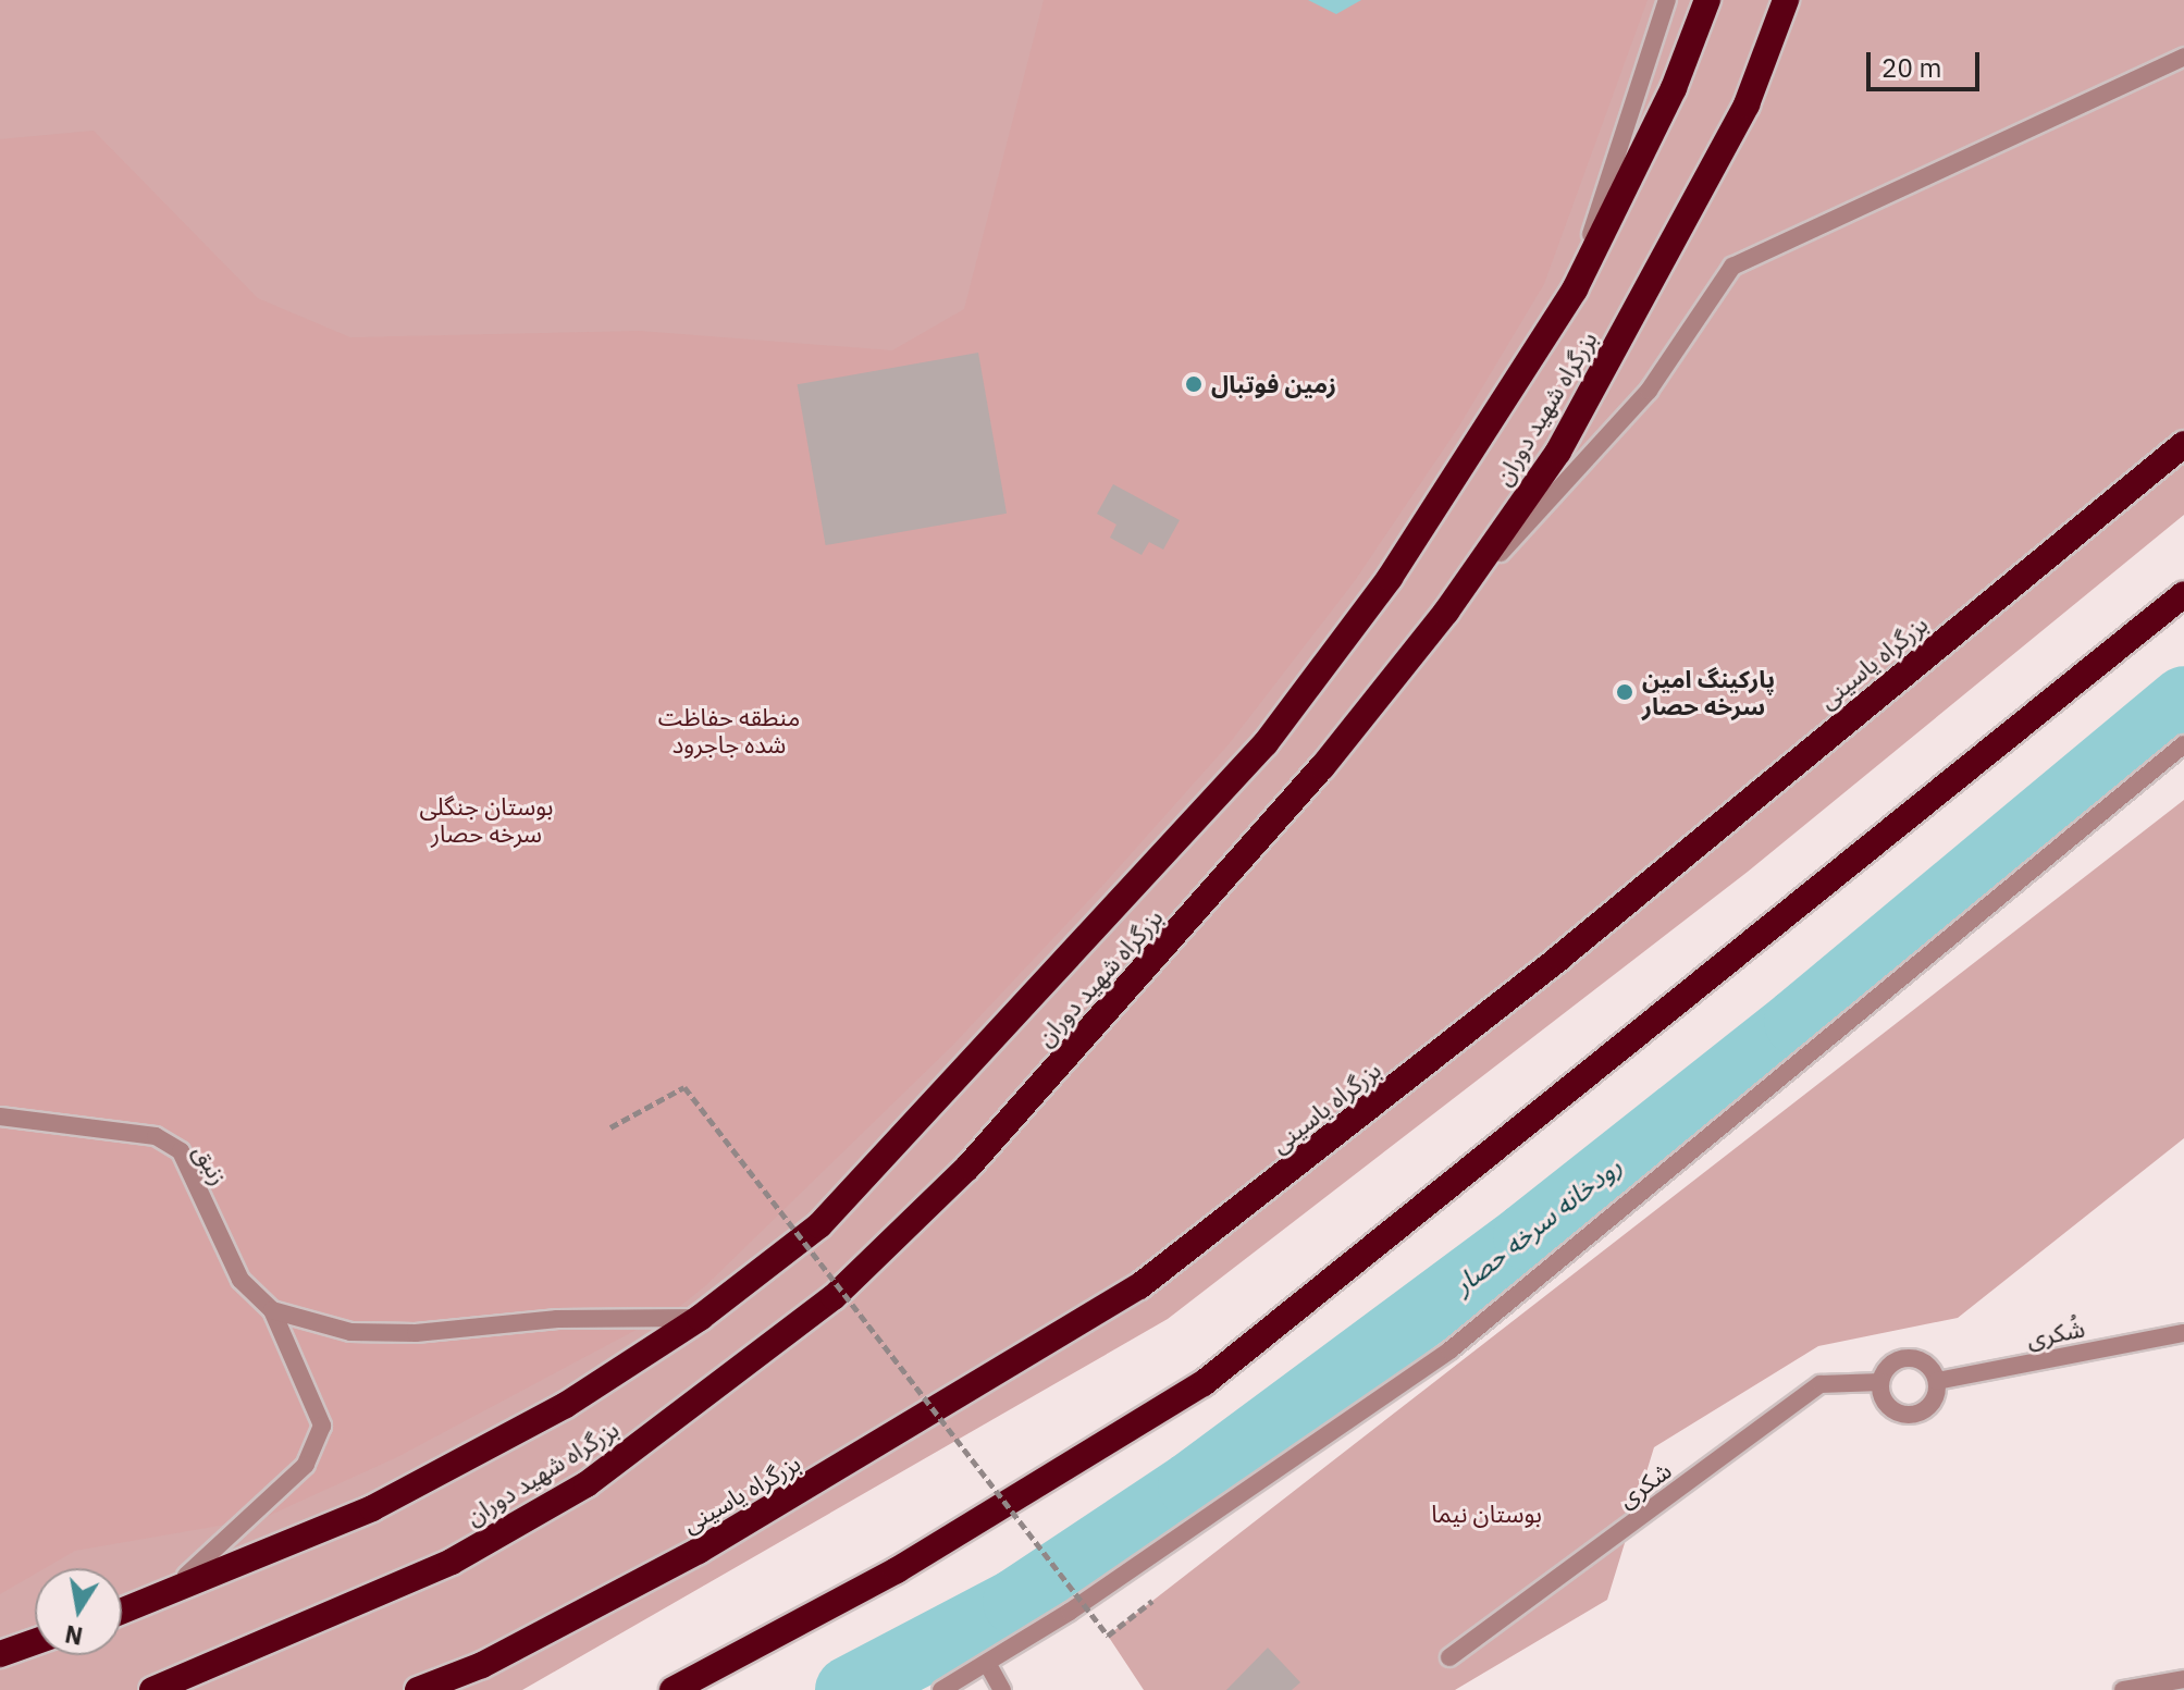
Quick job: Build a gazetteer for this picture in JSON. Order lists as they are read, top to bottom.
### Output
{
  "streets": {
    "highway": ["بزرگراه شهید دوران", "بزرگراه یاسینی"],
    "street": ["زنبق", "شُکری", "شکری"]
  },
  "crossings": [
    ["شُکری", "شکری"]
  ],
  "water": ["رودخانه سرخه حصار"],
  "parks": ["منطقه حفاظت شده جاجرود", "بوستان جنگلی سرخه حصار", "بوستان نیما"],
  "places": ["زمین فوتبال", "پارکینگ امین سرخه حصار"],
  "scale_bar": "20 m",
  "north": "bottom"
}
